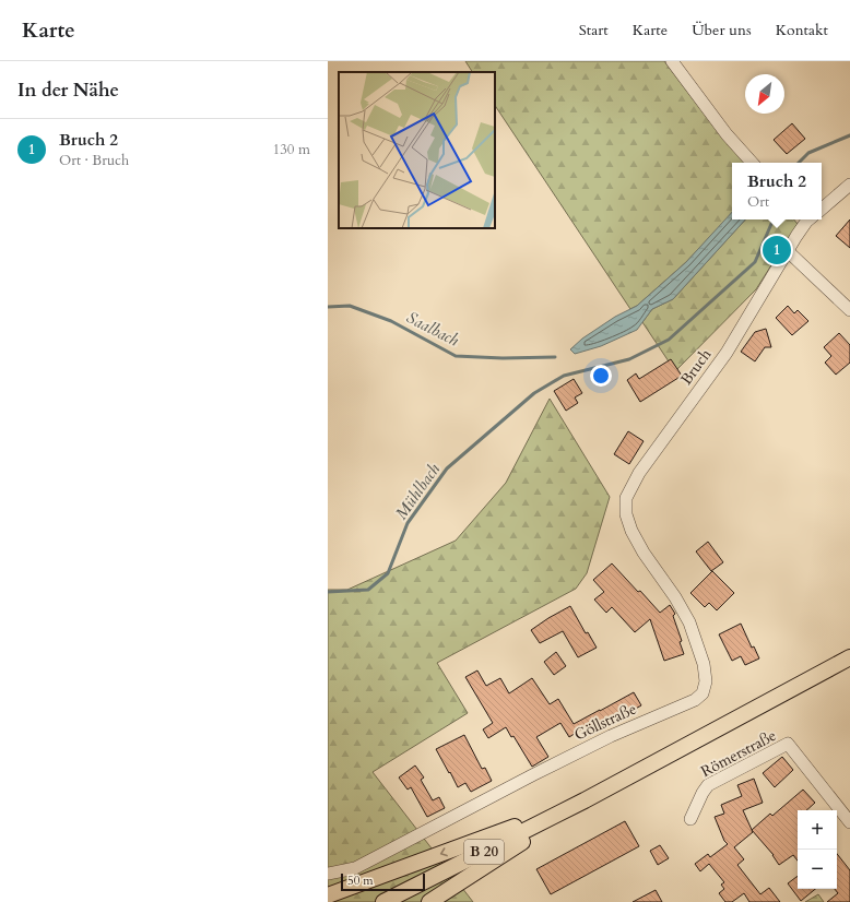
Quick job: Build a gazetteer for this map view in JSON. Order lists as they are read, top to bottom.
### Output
{
  "streets": {
    "main road": ["B 20"],
    "street": ["Bruch", "Göllstraße", "Römerstraße"]
  },
  "crossings": [
    ["Bruch", "Göllstraße"]
  ],
  "water": ["Saalbach", "Mühlbach"],
  "scale_bar": "50 m",
  "north": "bottom left",
  "page": {
    "header": "Karte",
    "nav": [
      "Start",
      "Karte",
      "Über uns",
      "Kontakt"
    ],
    "heading": "In der Nähe",
    "list": [
      {
        "mark": "1",
        "name": "Bruch 2",
        "note": "Ort · Bruch",
        "value": "130 m"
      }
    ],
    "popup": ["Bruch 2", "Ort"],
    "pins": "1",
    "map_buttons": ["+", "−"],
    "scale": "50 m"
  }
}
